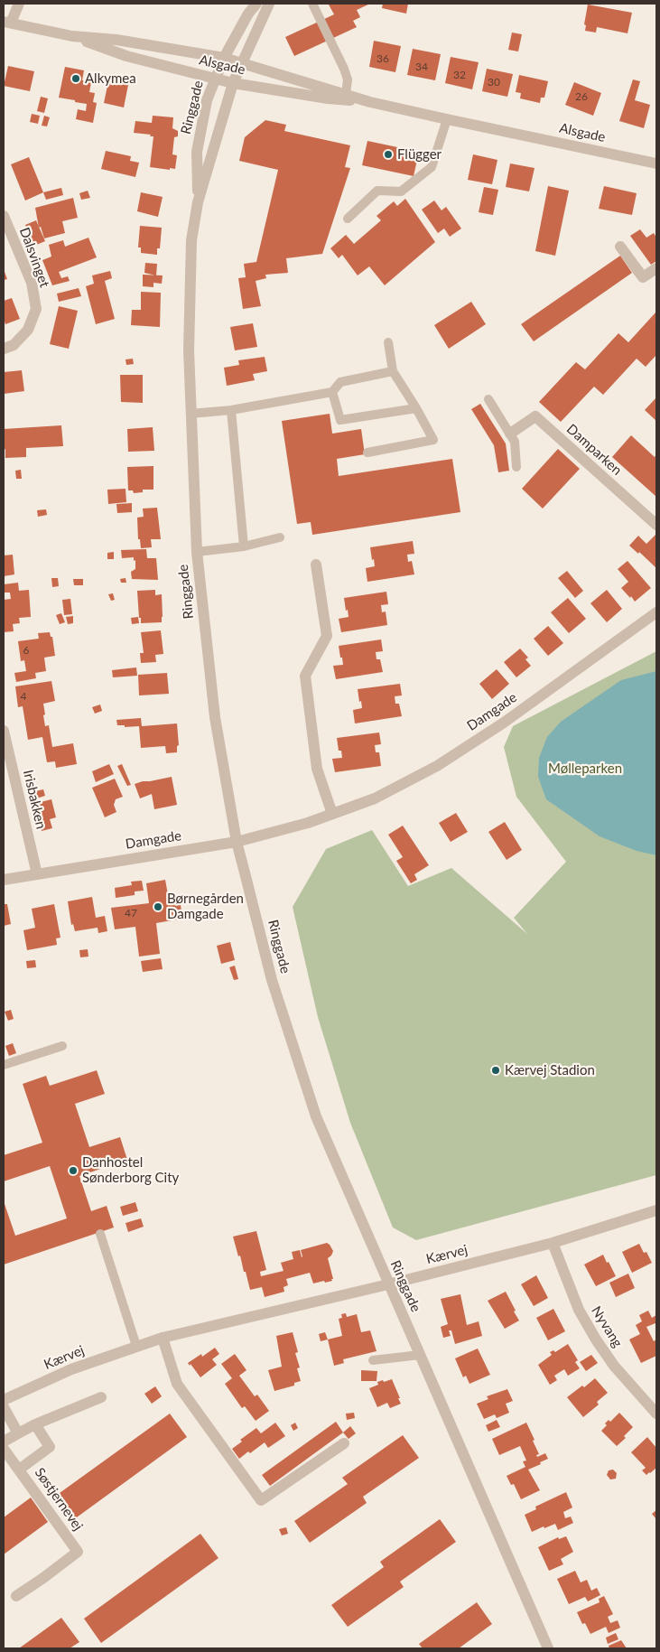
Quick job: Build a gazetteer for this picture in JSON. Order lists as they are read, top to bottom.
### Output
{
  "streets": {
    "street": [
      "Alsgade",
      "Ringgade",
      "Dalsvinget",
      "Damparken",
      "Damgade",
      "Irisbakken",
      "Kærvej",
      "Nyvang",
      "Søstjernevej"
    ]
  },
  "crossings": [
    ["Alsgade", "Ringgade"],
    ["Ringgade", "Damgade"],
    ["Ringgade", "Kærvej"],
    ["Damgade", "Irisbakken"],
    ["Kærvej", "Nyvang"]
  ],
  "parks": ["Mølleparken"],
  "places": [
    "Alkymea",
    "Flügger",
    "Børnegården Damgade",
    "Kærvej Stadion",
    "Danhostel Sønderborg City"
  ],
  "house_numbers": [
    "36",
    "34",
    "32",
    "30",
    "26",
    "6",
    "4",
    "47"
  ]
}
